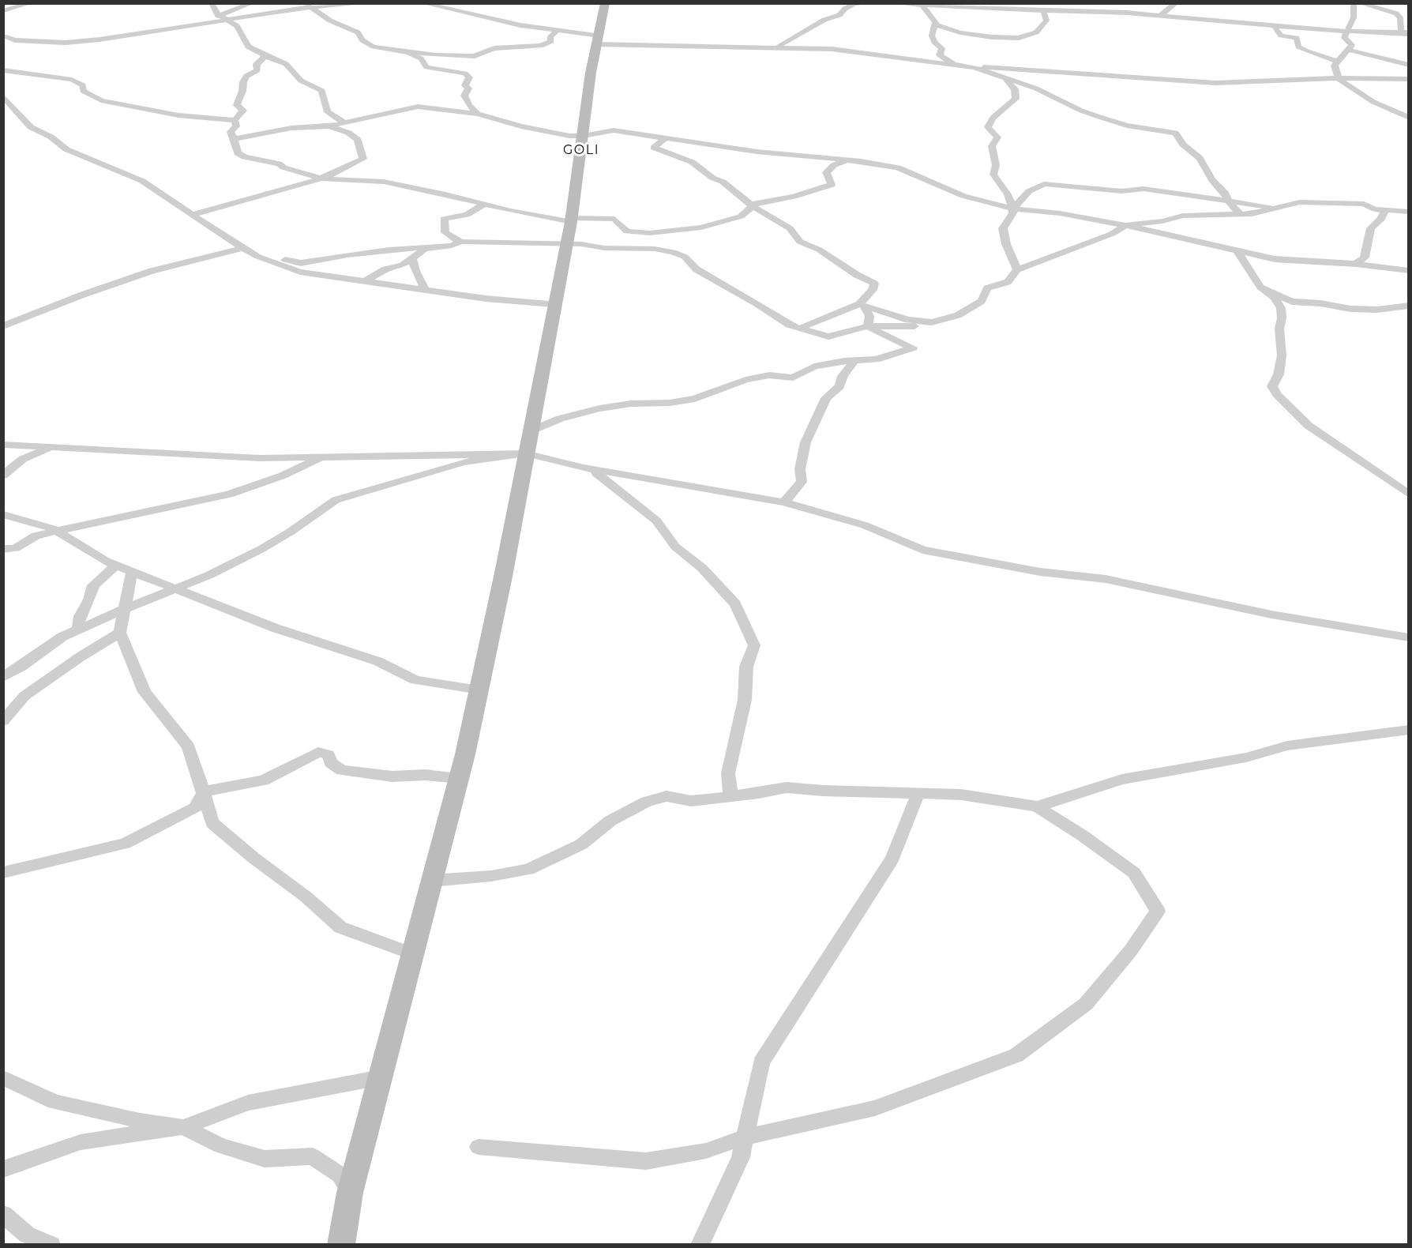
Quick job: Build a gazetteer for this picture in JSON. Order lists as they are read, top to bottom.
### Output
{
  "districts": ["GOLI"]
}
